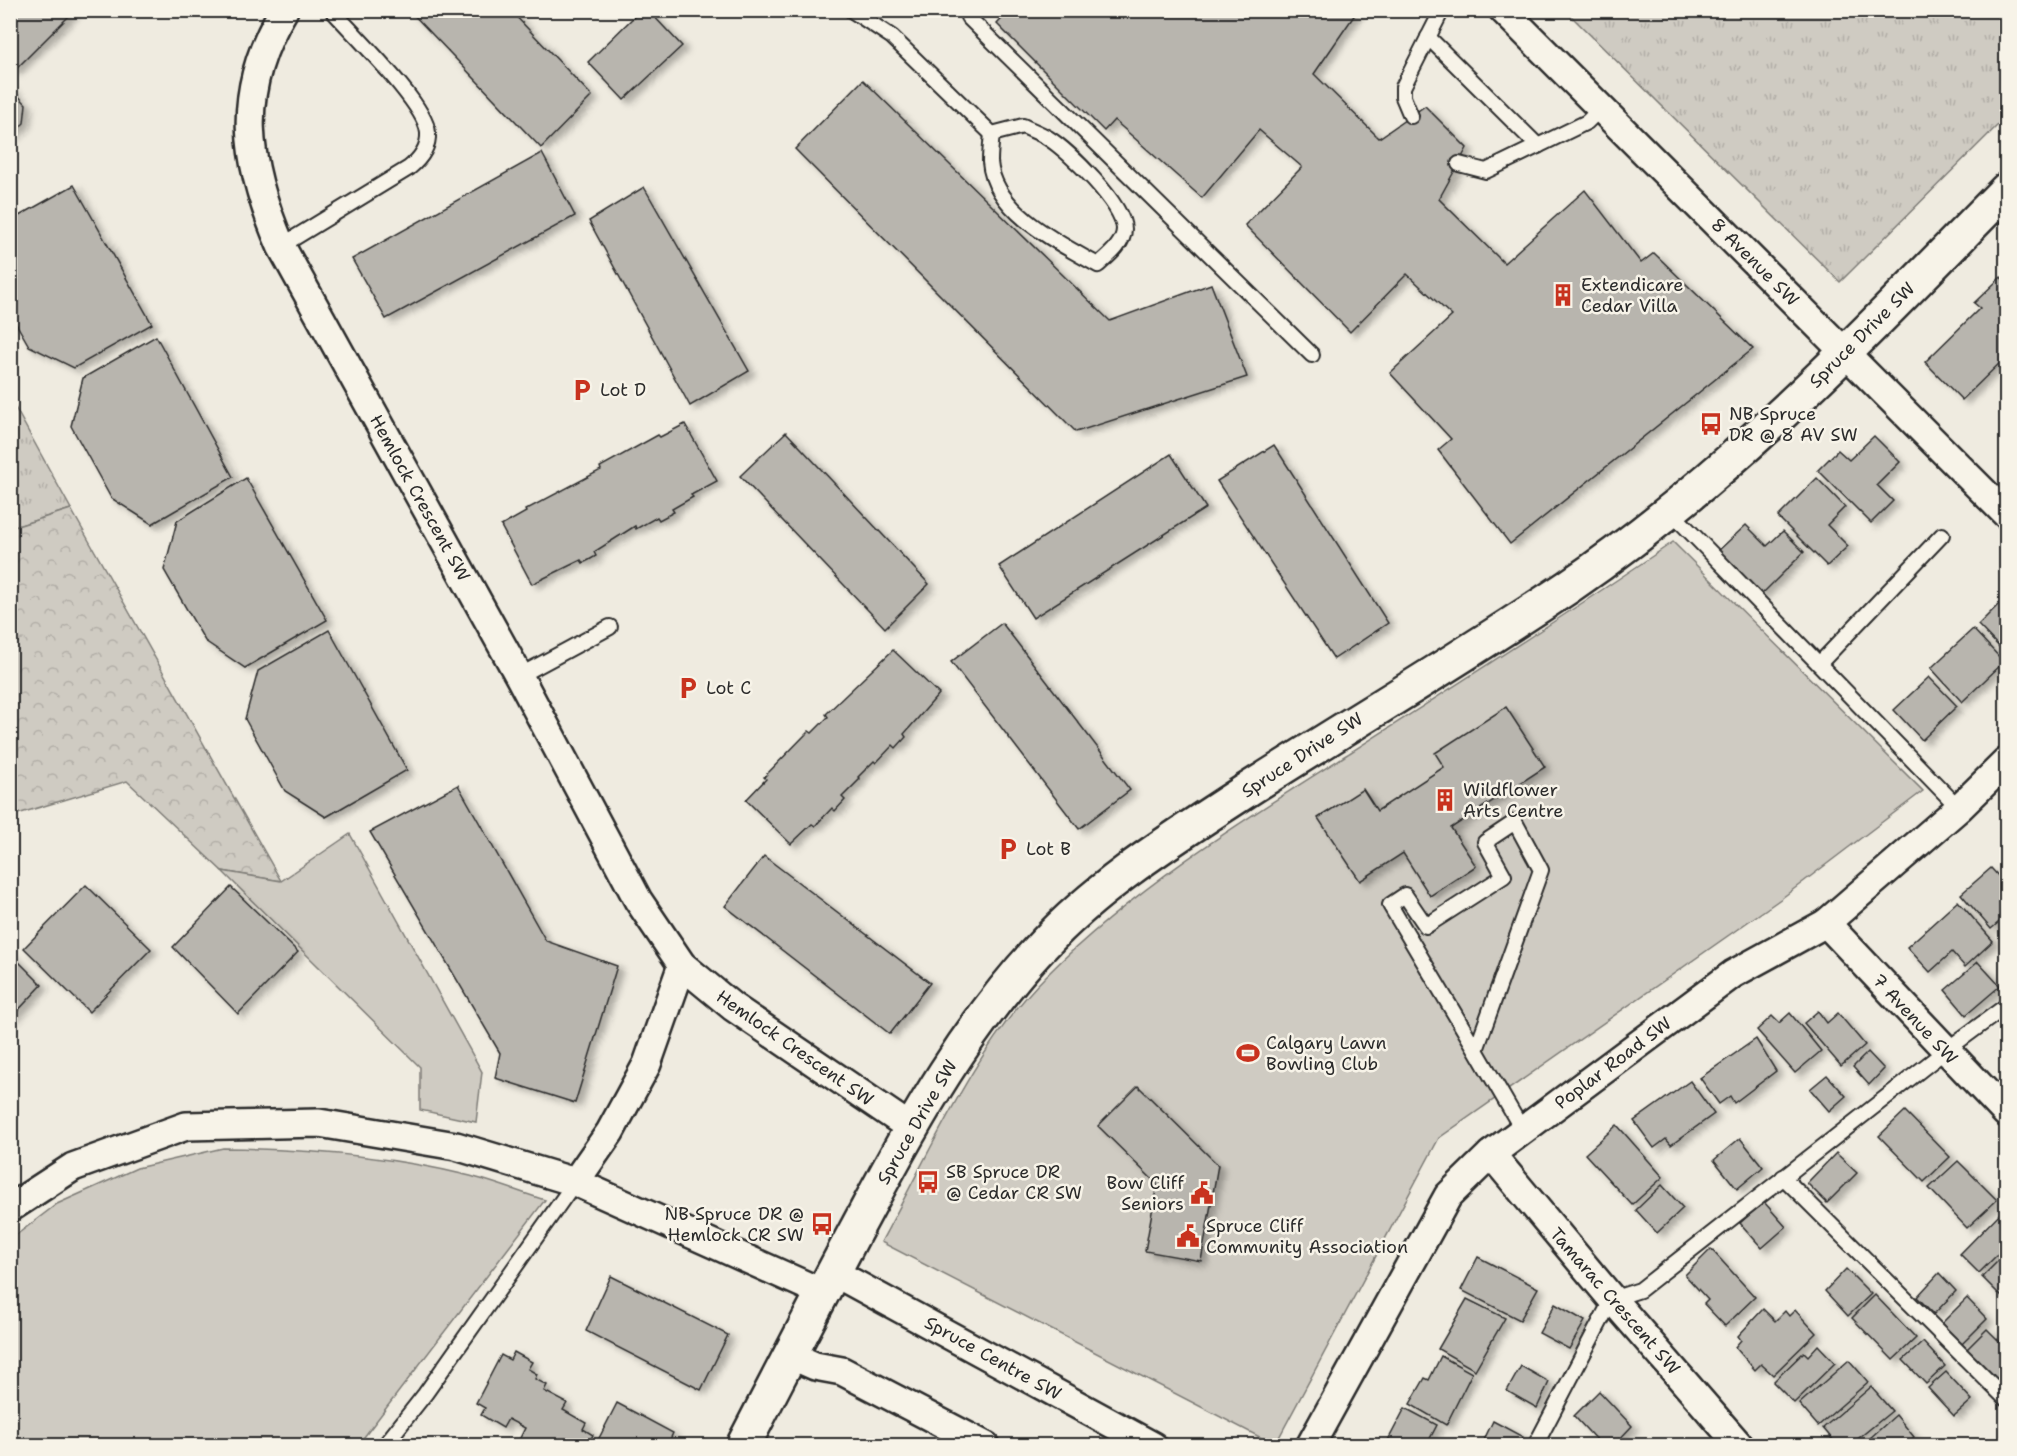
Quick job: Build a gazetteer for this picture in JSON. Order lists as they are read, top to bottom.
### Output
{
  "streets": {
    "street": [
      "8 Avenue SW",
      "Spruce Drive SW",
      "Hemlock Crescent SW",
      "7 Avenue SW",
      "Poplar Road SW",
      "Tamarac Crescent SW",
      "Spruce Centre SW"
    ]
  },
  "crossings": [
    ["8 Avenue SW", "Spruce Drive SW"],
    ["Spruce Drive SW", "Hemlock Crescent SW"],
    ["Spruce Drive SW", "Spruce Centre SW"],
    ["7 Avenue SW", "Poplar Road SW"],
    ["Poplar Road SW", "Tamarac Crescent SW"]
  ],
  "places": {
    "building": ["Extendicare Cedar Villa", "Wildflower Arts Centre"],
    "parking": ["Lot D", "Lot C", "Lot B"],
    "bus stop": ["NB Spruce DR @ 8 AV SW", "SB Spruce DR @ Cedar CR SW", "NB Spruce DR @ Hemlock CR SW"],
    "sports": ["Calgary Lawn Bowling Club"],
    "public building": ["Bow Cliff Seniors", "Spruce Cliff Community Association"]
  }
}
